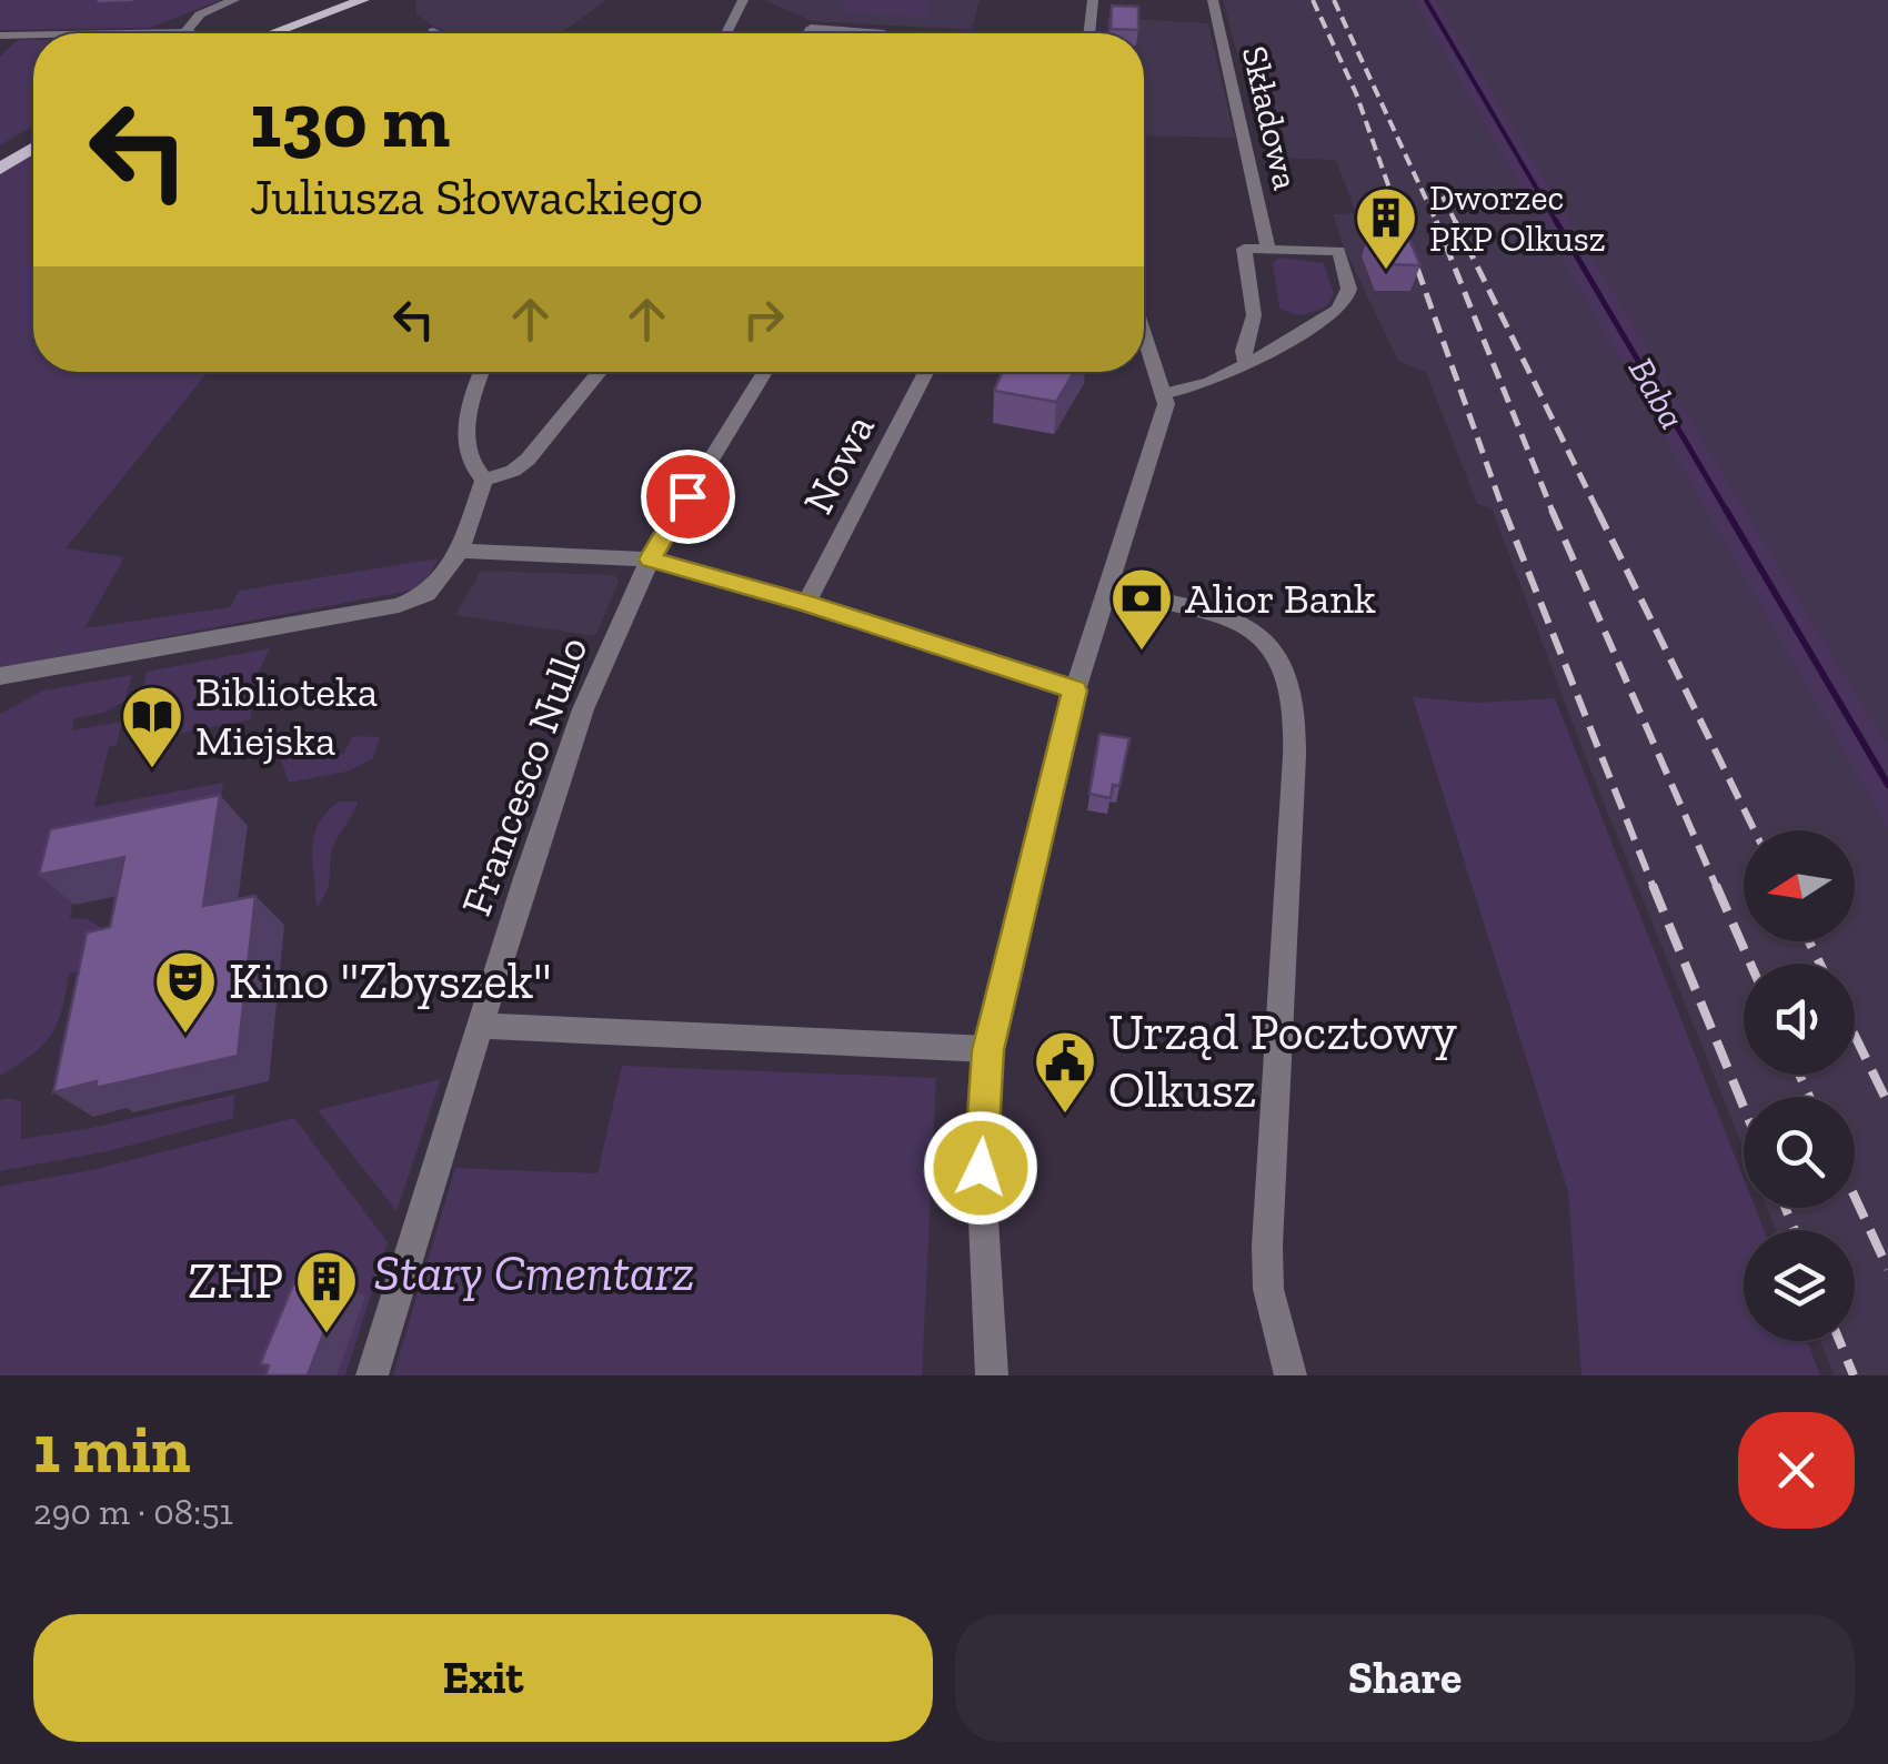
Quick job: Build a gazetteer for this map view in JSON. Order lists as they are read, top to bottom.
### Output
{
  "streets": {
    "street": ["Składowa", "Nowa", "Francesco Nullo"]
  },
  "water": ["Baba"],
  "parks": ["Stary Cmentarz"],
  "places": {
    "building": ["Dworzec PKP Olkusz", "ZHP"],
    "bank": ["Alior Bank"],
    "library": ["Biblioteka Miejska"],
    "theatre": ["Kino \"Zbyszek\""],
    "public building": ["Urząd Pocztowy Olkusz"]
  },
  "north": "left",
  "page": {
    "turn": ["130 m", "Juliusza Słowackiego"],
    "heading": ["1 min", "290 m · 08:51"],
    "buttons": ["Exit", "Share"]
  }
}
